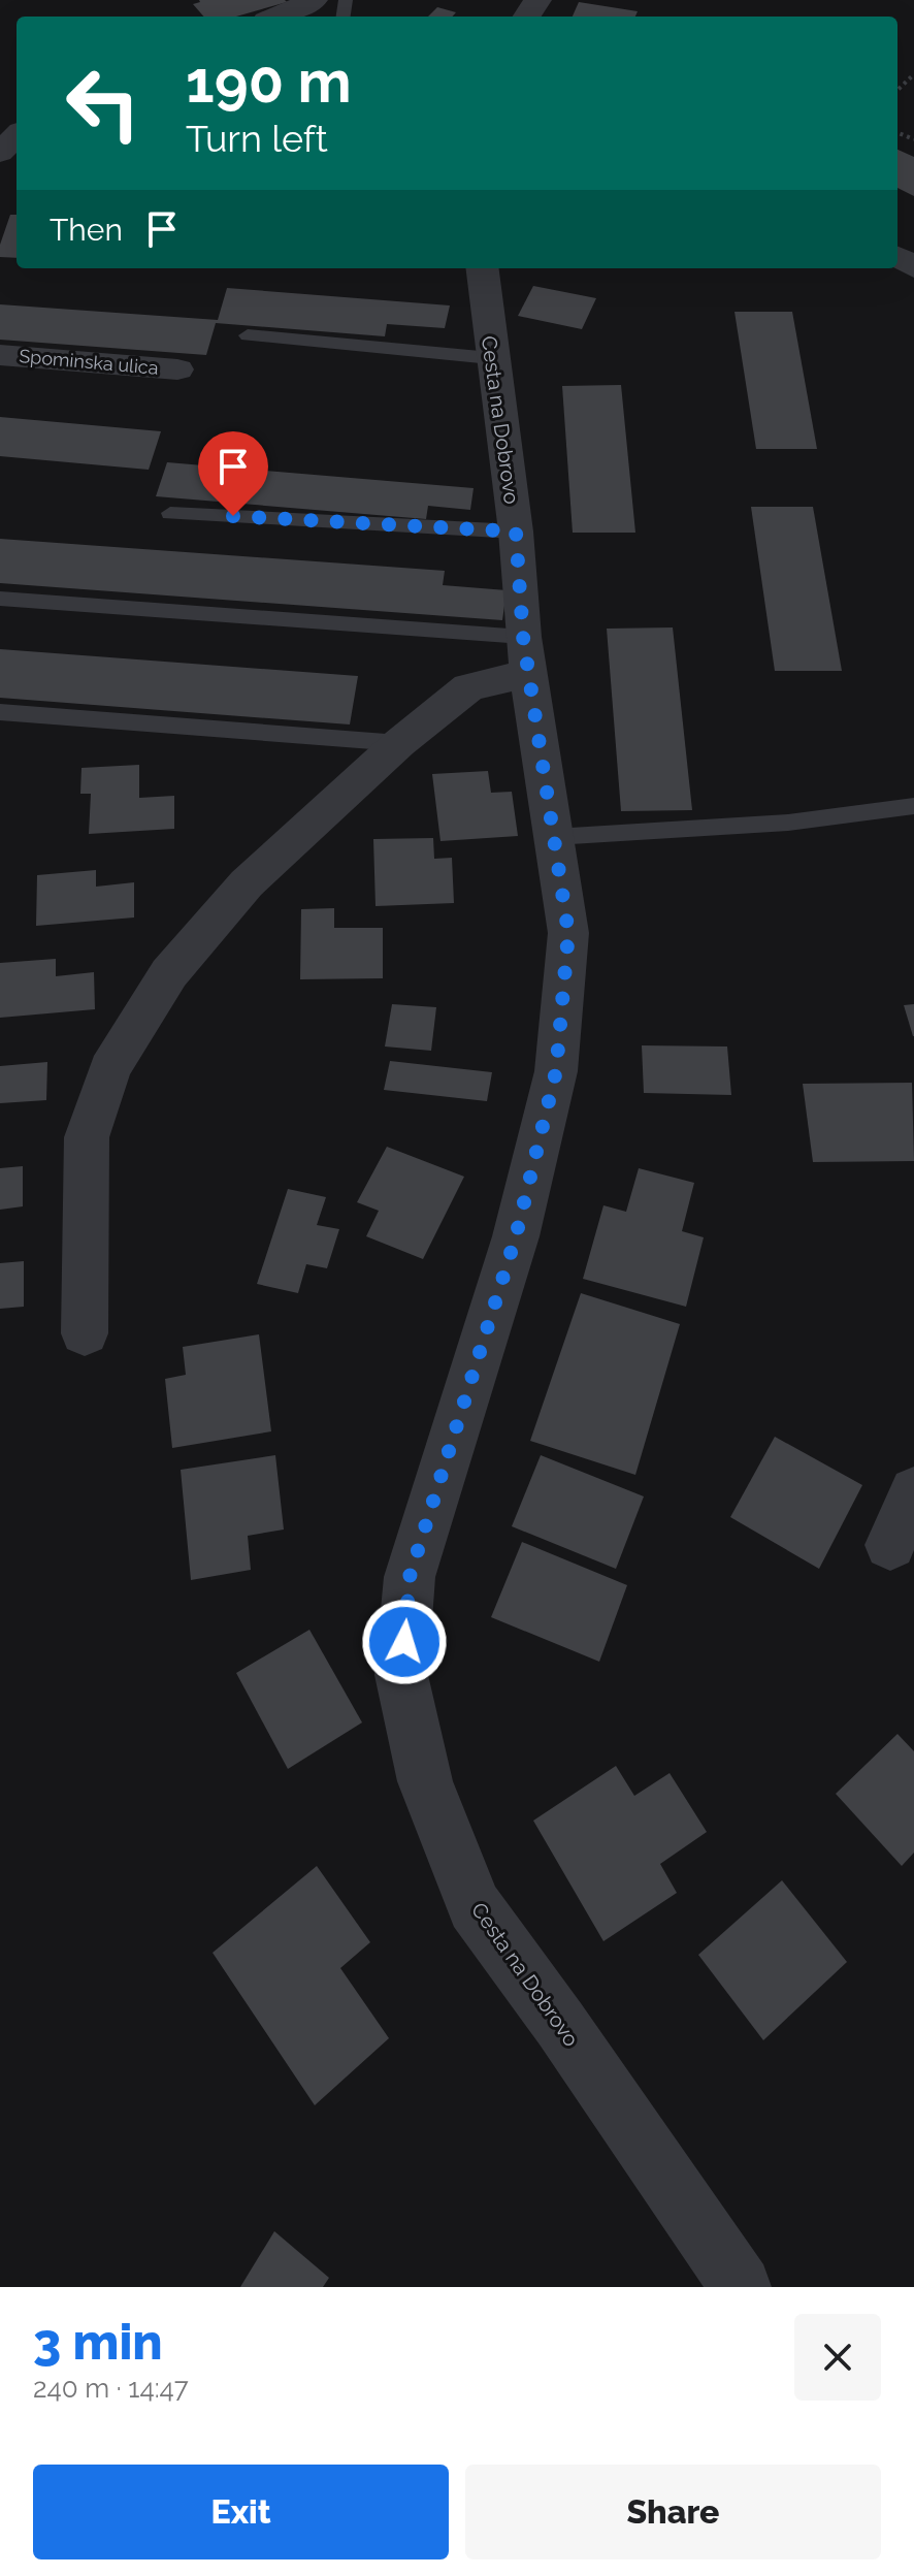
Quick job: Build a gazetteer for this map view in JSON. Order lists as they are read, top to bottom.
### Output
{
  "streets": {
    "street": ["Spominska ulica", "Cesta na Dobrovo"]
  },
  "page": {
    "turn": ["190 m", "Turn left"],
    "then": "Then",
    "heading": ["3 min", "240 m · 14:47"],
    "buttons": ["Exit", "Share"]
  }
}
